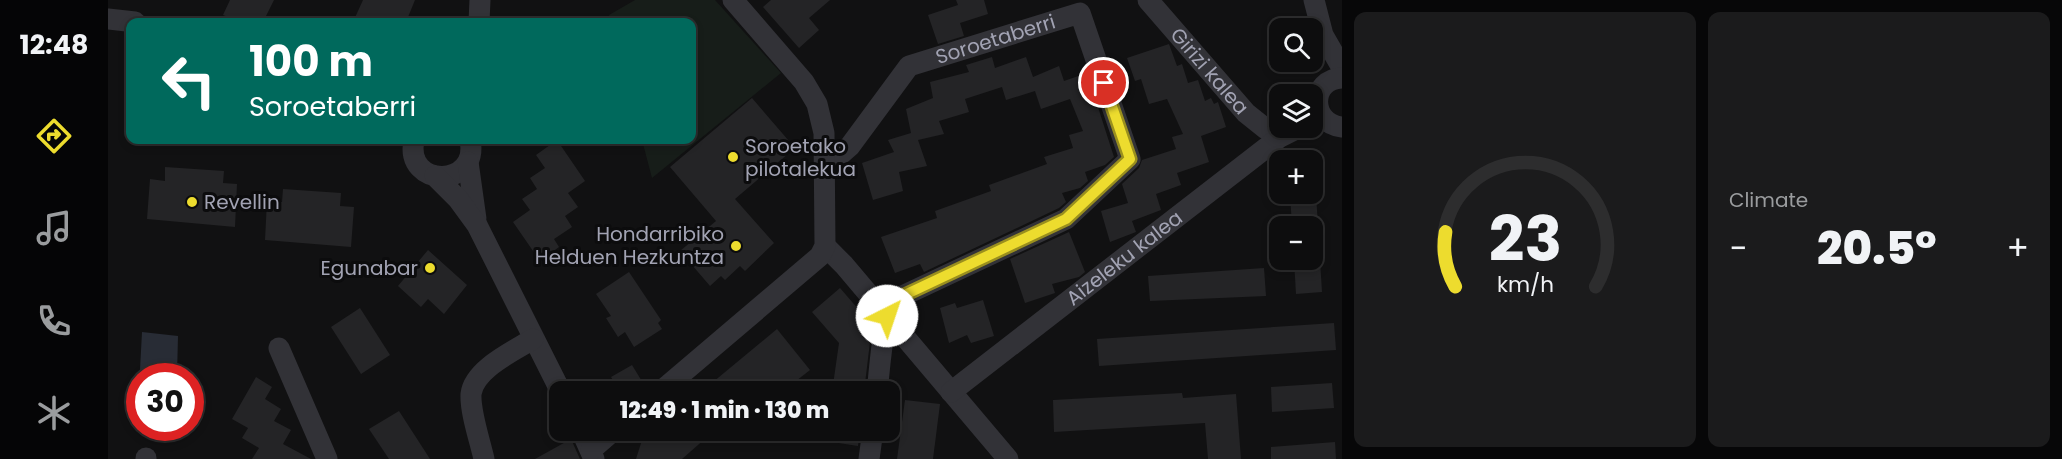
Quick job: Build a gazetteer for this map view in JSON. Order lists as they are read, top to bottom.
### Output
{
  "streets": {
    "street": ["Soroetaberri", "Girizi kalea", "Aizeleku kalea"]
  },
  "places": [
    "Soroetako pilotalekua",
    "Revellin",
    "Hondarribiko Helduen Hezkuntza",
    "Egunabar"
  ],
  "page": {
    "tabs": "12:48",
    "tile": "Climate",
    "map_buttons": ["+", "−"],
    "turn": ["100 m", "Soroetaberri"],
    "heat": ["−", "20.5°", "+"],
    "limit": "30",
    "trip": "12:49 · 1 min · 130 m",
    "gauge": ["23", "km/h"]
  }
}
